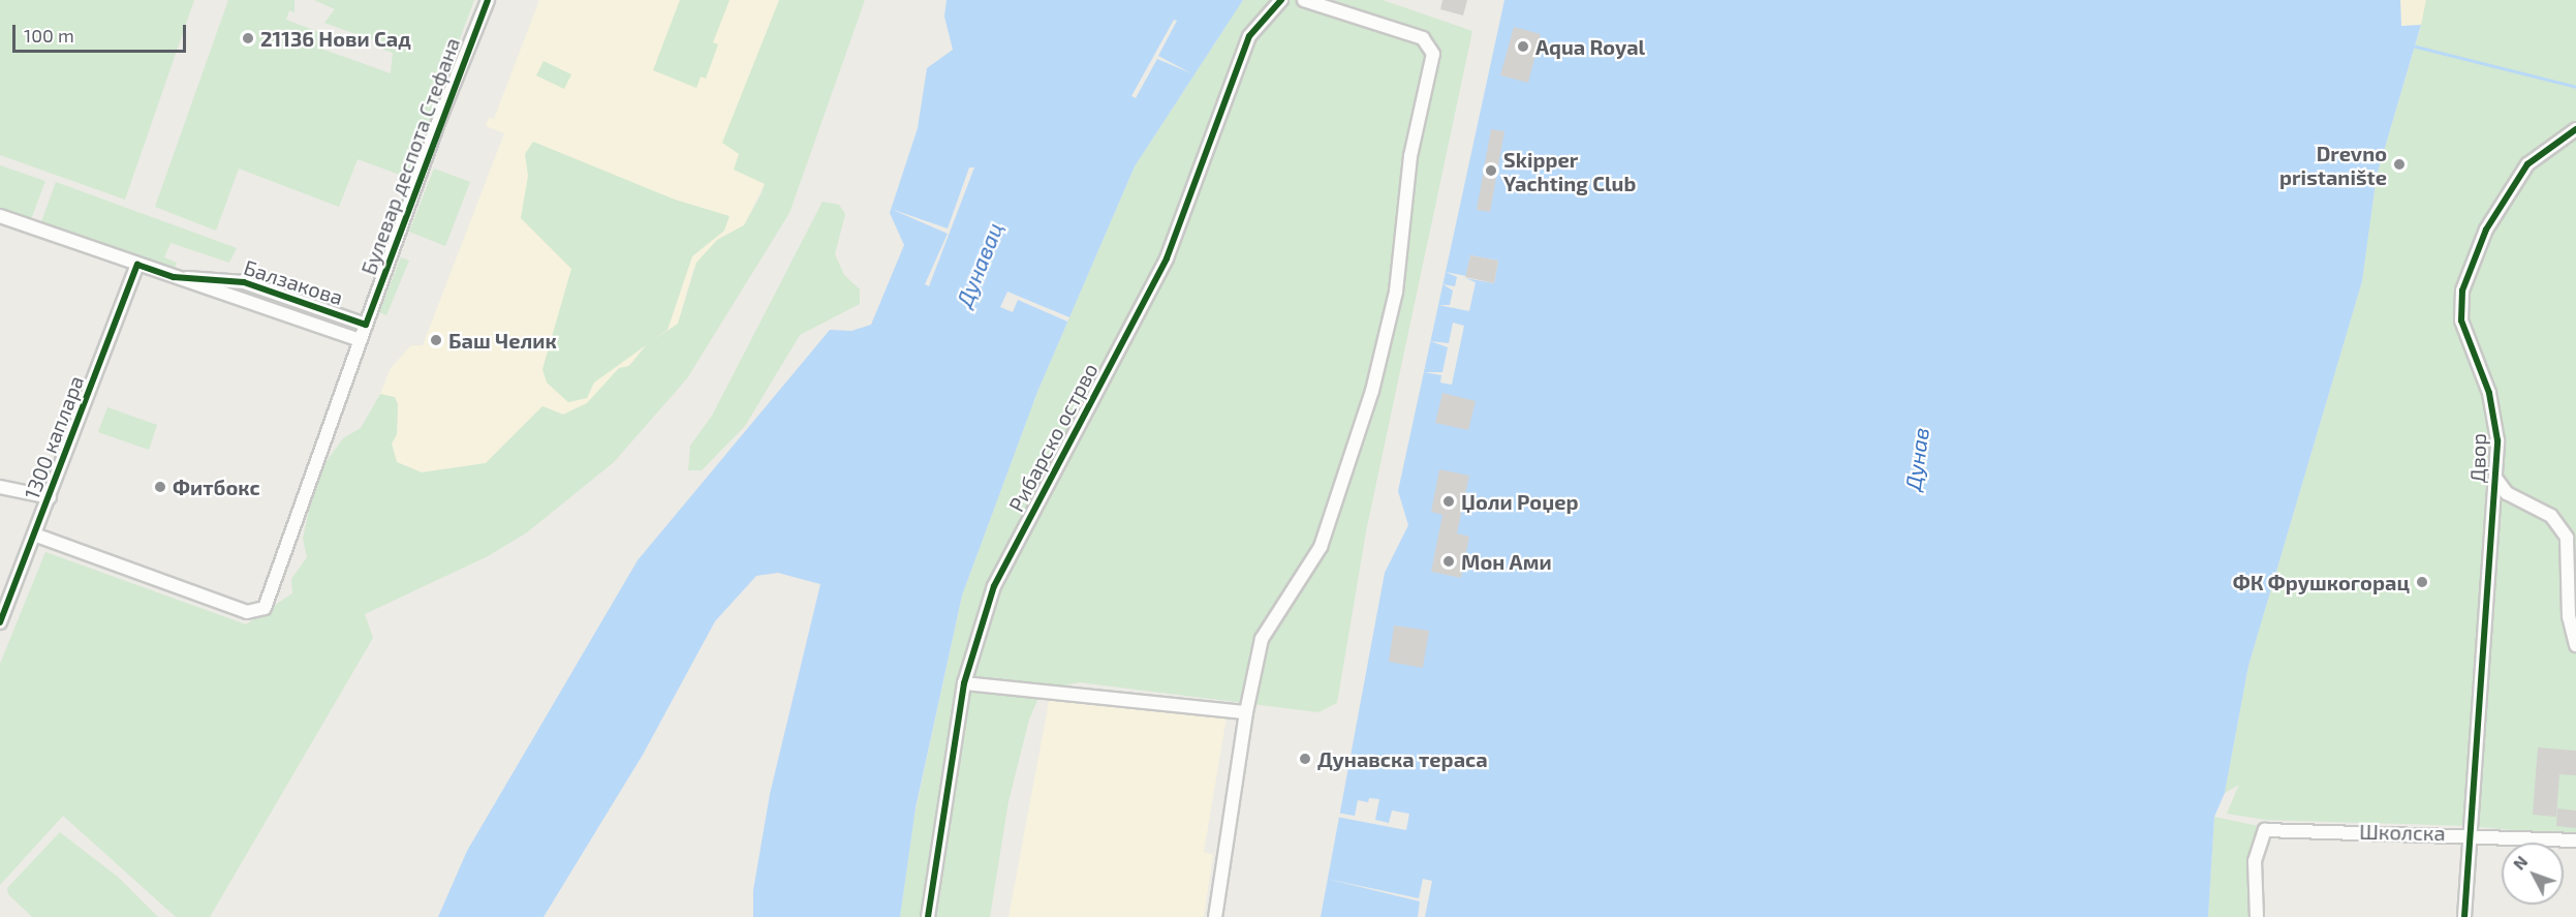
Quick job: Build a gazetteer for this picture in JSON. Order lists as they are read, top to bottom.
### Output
{
  "streets": {
    "street": [
      "Булевар деспота Стефана",
      "Балзакова",
      "1300 каплара",
      "Рибарско острво",
      "Двор",
      "Школска"
    ]
  },
  "crossings": [
    ["Булевар деспота Стефана", "Балзакова"],
    ["Булевар деспота Стефана", "1300 каплара"],
    ["Балзакова", "1300 каплара"],
    ["Двор", "Школска"]
  ],
  "water": ["Дунавац", "Дунав"],
  "places": [
    "21136 Нови Сад",
    "Aqua Royal",
    "Drevno pristanište",
    "Skipper Yachting Club",
    "Баш Челик",
    "Фитбокс",
    "Џоли Роџер",
    "Мон Ами",
    "ФК Фрушкогорац",
    "Дунавска тераса"
  ],
  "scale_bar": "100 m",
  "north": "top left"
}
